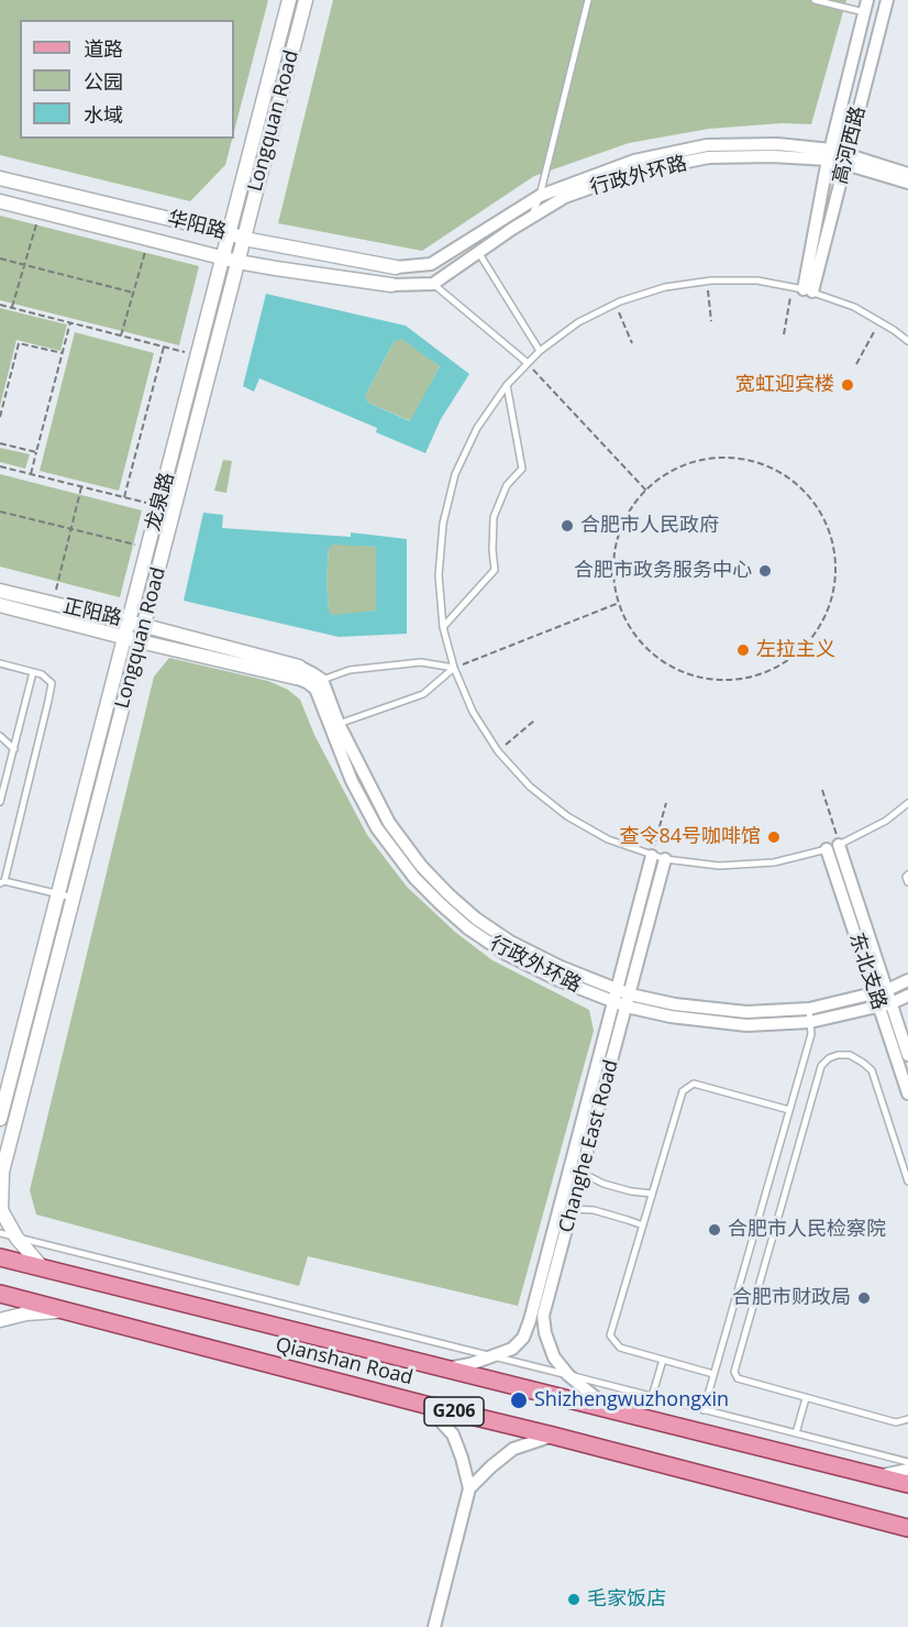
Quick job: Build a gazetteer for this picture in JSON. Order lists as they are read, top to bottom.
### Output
{
  "streets": {
    "main road": ["Qianshan Road", "G206"],
    "street": [
      "Longquan Road",
      "高河西路",
      "行政外环路",
      "华阳路",
      "龙泉路",
      "正阳路",
      "东北支路",
      "Changhe East Road"
    ]
  },
  "crossings": [
    ["Longquan Road", "华阳路"],
    ["Longquan Road", "正阳路"],
    ["Longquan Road", "Qianshan Road"],
    ["高河西路", "行政外环路"],
    ["行政外环路", "华阳路"],
    ["行政外环路", "正阳路"],
    ["行政外环路", "东北支路"],
    ["行政外环路", "Changhe East Road"],
    ["华阳路", "龙泉路"],
    ["龙泉路", "正阳路"],
    ["Changhe East Road", "Qianshan Road"]
  ],
  "places": [
    "宽虹迎宾楼",
    "合肥市人民政府",
    "合肥市政务服务中心",
    "左拉主义",
    "查令84号咖啡馆",
    "合肥市人民检察院",
    "合肥市财政局",
    "Shizhengwuzhongxin",
    "毛家饭店"
  ],
  "legend": ["道路", "公园", "水域"]
}
